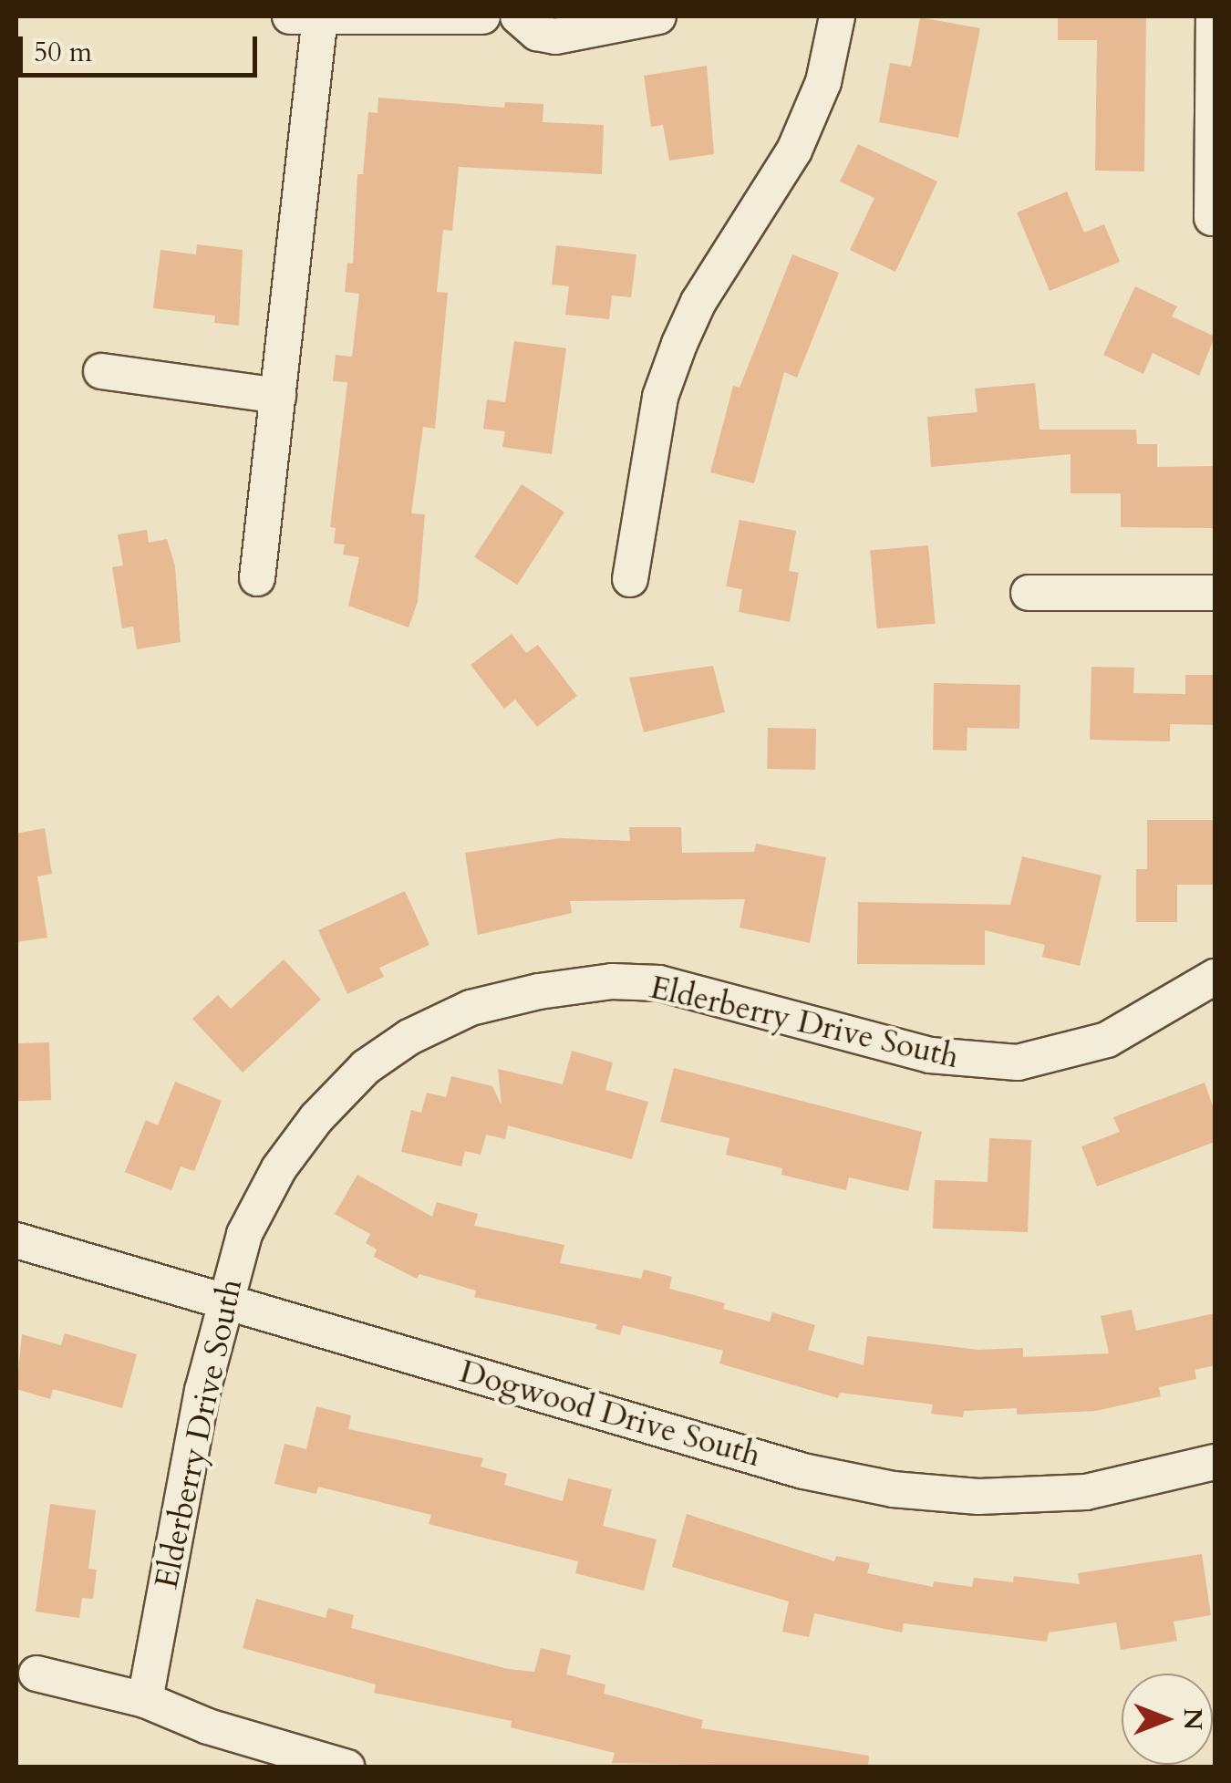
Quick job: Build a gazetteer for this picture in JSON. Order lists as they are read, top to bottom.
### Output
{
  "streets": {
    "street": ["Elderberry Drive South", "Dogwood Drive South"]
  },
  "crossings": [
    ["Elderberry Drive South", "Dogwood Drive South"]
  ],
  "scale_bar": "50 m",
  "north": "right"
}
